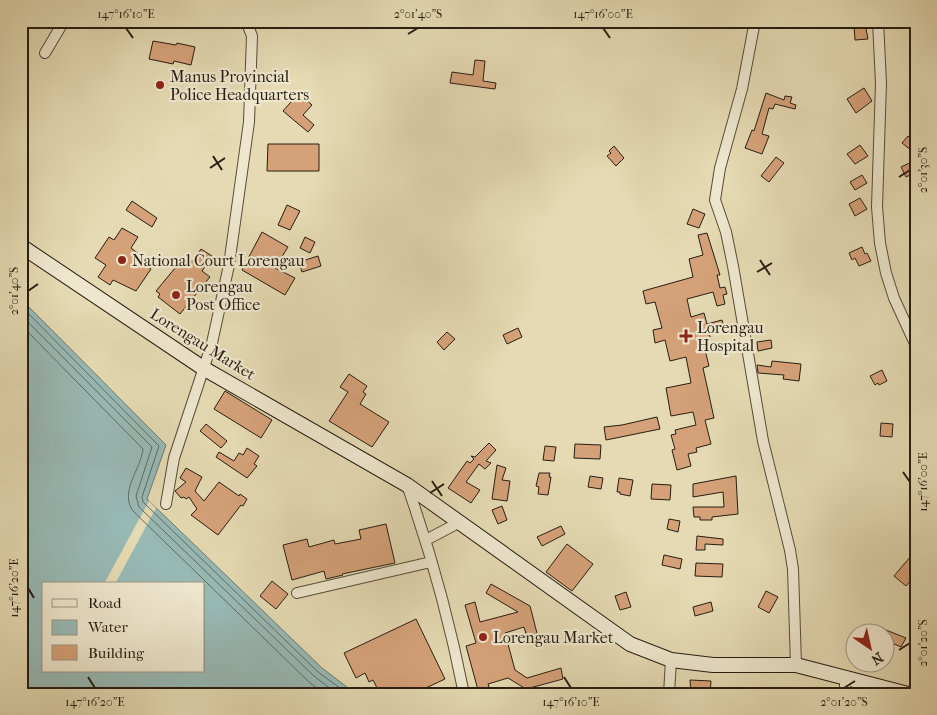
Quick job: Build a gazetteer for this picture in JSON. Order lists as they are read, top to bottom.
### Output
{
  "streets": {
    "main road": ["Lorengau Market"]
  },
  "places": {
    "other": [
      "Manus Provincial Police Headquarters",
      "National Court Lorengau",
      "Lorengau Post Office",
      "Lorengau Market"
    ],
    "health": ["Lorengau Hospital"]
  },
  "legend": ["Road", "Water", "Building"],
  "north": "bottom right",
  "coordinates": [
    "147°16'10\"E",
    "2°01'40\"S",
    "147°16'00\"E",
    "2°01'30\"S",
    "147°16'20\"E",
    "2°01'20\"S"
  ]
}
